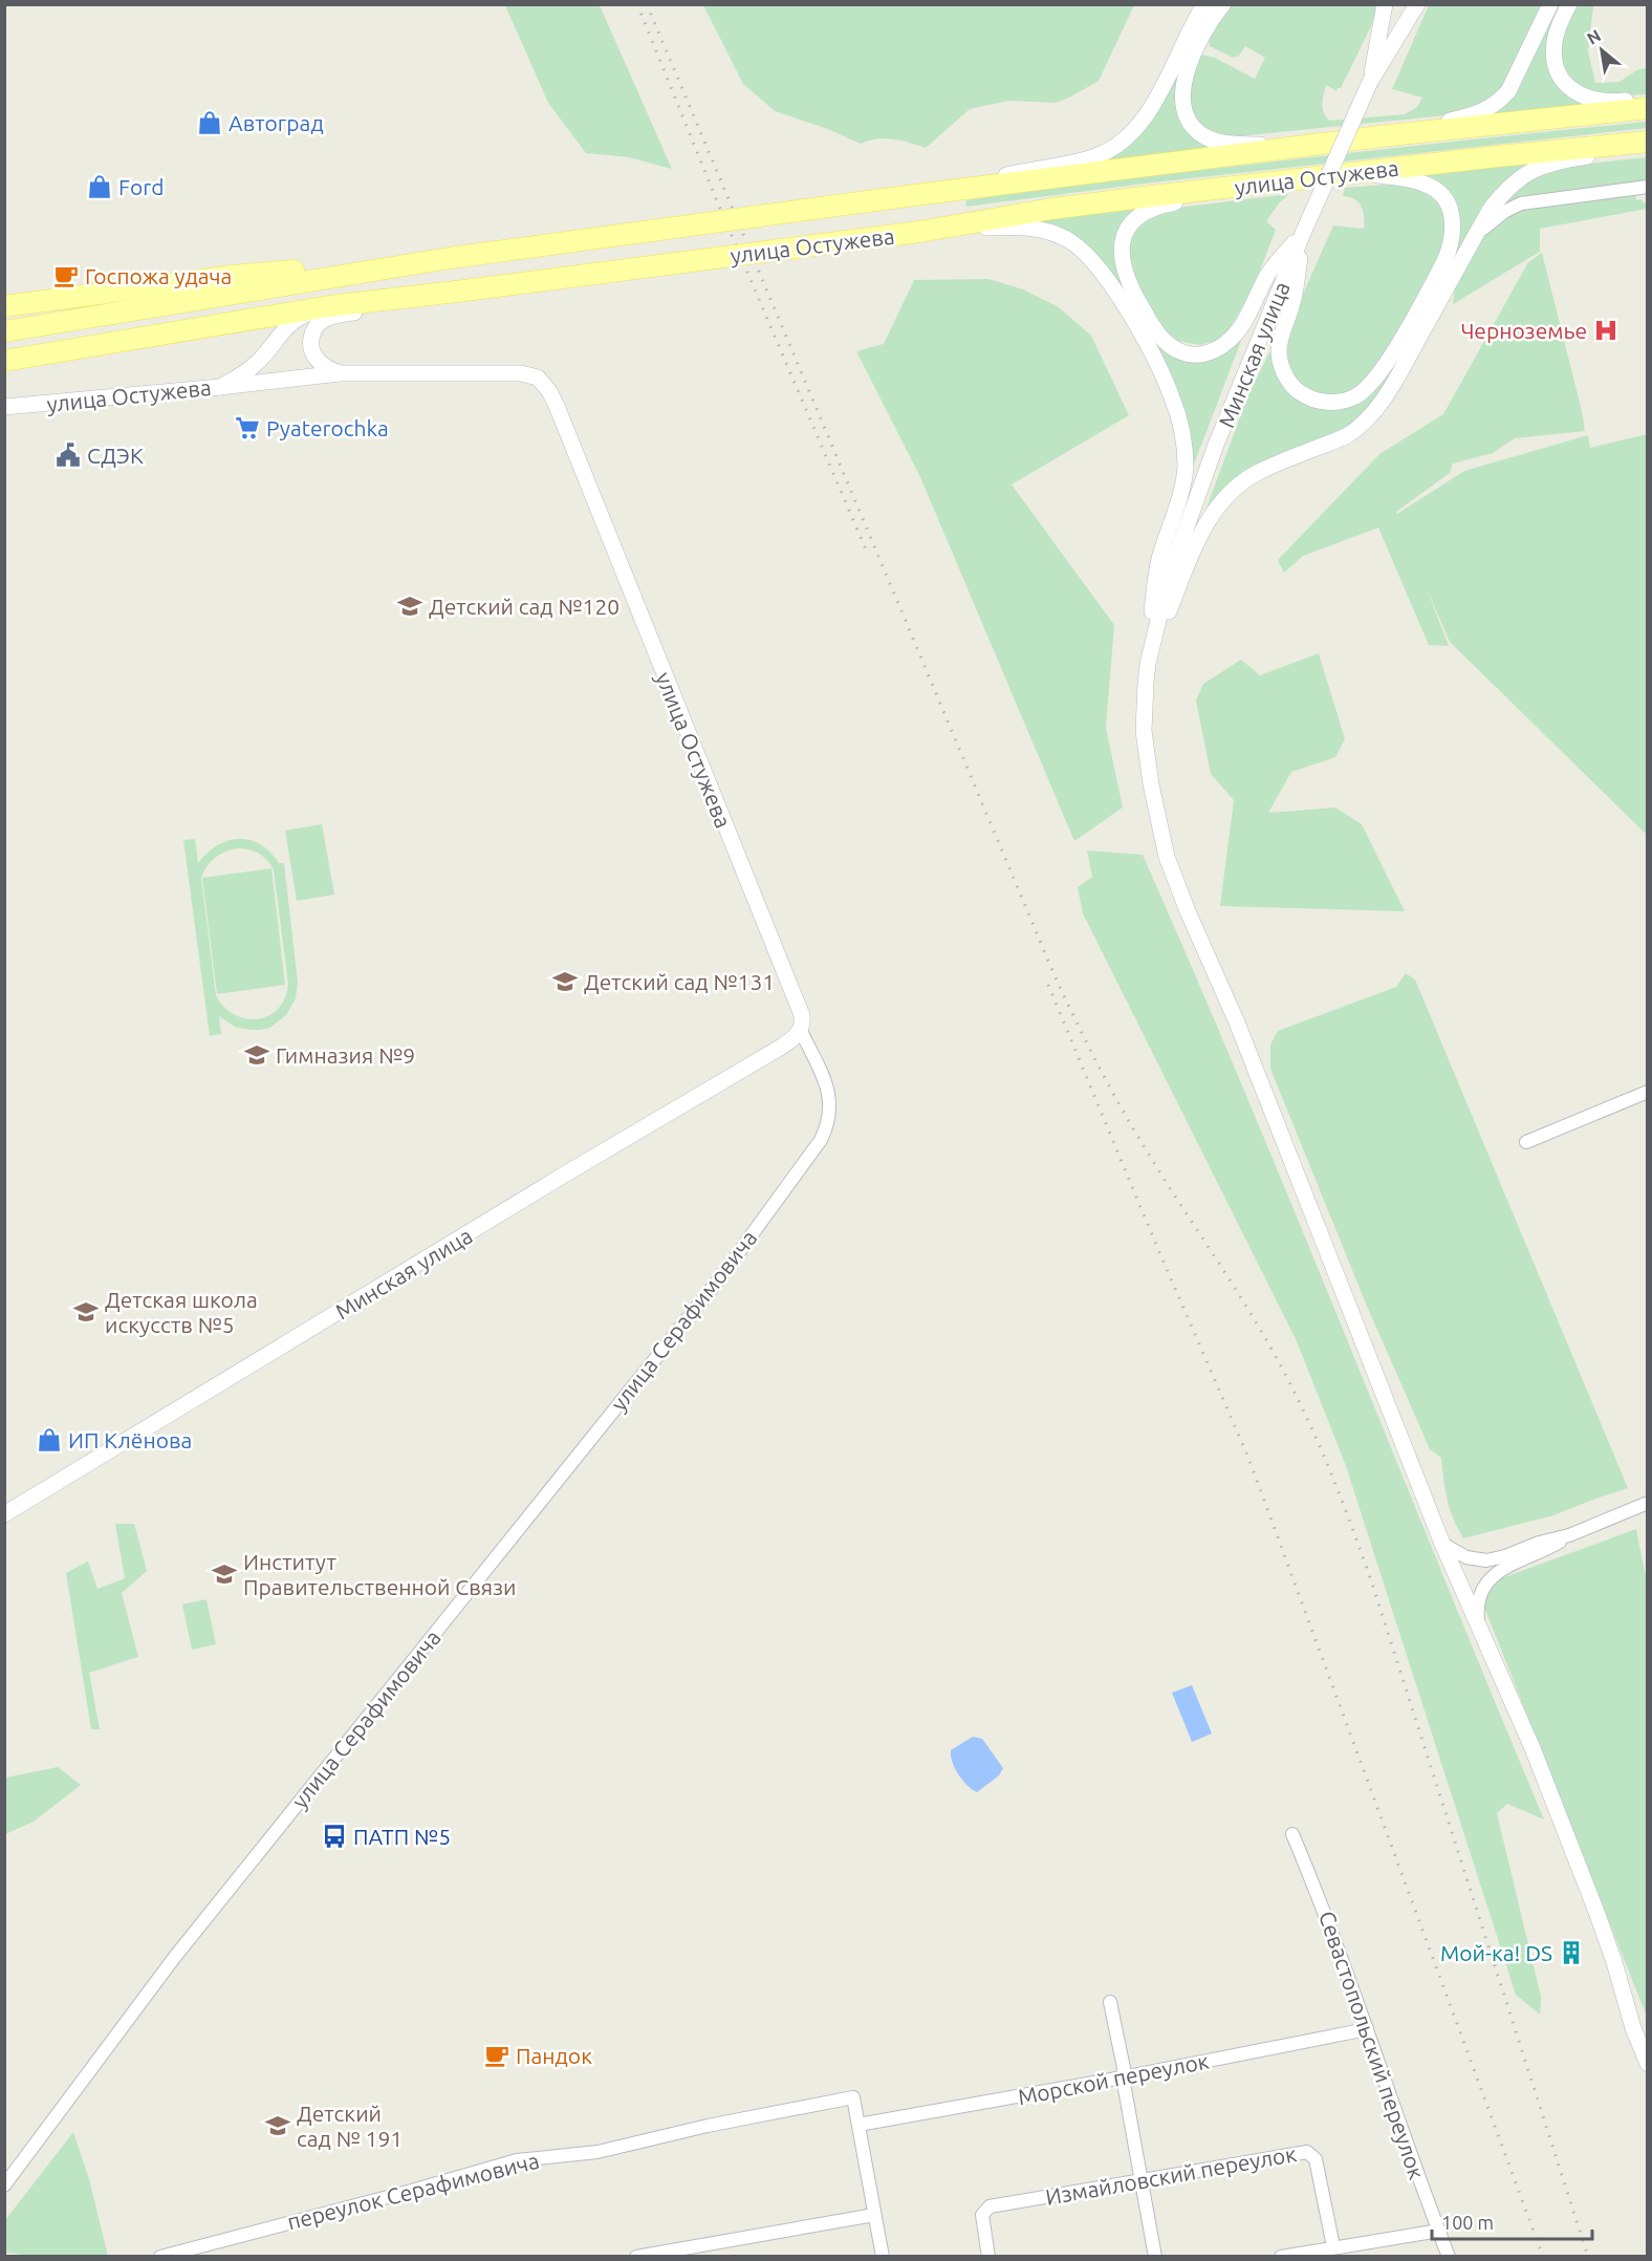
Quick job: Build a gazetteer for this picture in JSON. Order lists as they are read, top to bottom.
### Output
{
  "streets": {
    "main road": ["улица Остужева"],
    "street": [
      "Минская улица",
      "улица Серафимовича",
      "Севастопольский переулок",
      "Морской переулок",
      "Измайловский переулок",
      "переулок Серафимовича"
    ]
  },
  "crossings": [
    ["улица Остужева", "Минская улица"],
    ["улица Остужева", "улица Серафимовича"],
    ["Минская улица", "улица Серафимовича"],
    ["Севастопольский переулок", "Морской переулок"],
    ["Морской переулок", "переулок Серафимовича"]
  ],
  "places": {
    "shop": ["Автоград", "Ford", "ИП Клёнова"],
    "cafe": ["Госпожа удача", "Пандок"],
    "hospital": ["Черноземье"],
    "supermarket": ["Pyaterochka"],
    "public building": ["СДЭК"],
    "school or university": [
      "Детский сад №120",
      "Детский сад №131",
      "Гимназия №9",
      "Детская школа искусств №5",
      "Институт Правительственной Связи",
      "Детский сад № 191"
    ],
    "bus stop": ["ПАТП №5"],
    "building": ["Мой-ка! DS"]
  },
  "scale_bar": "100 m",
  "north": "top left"
}
